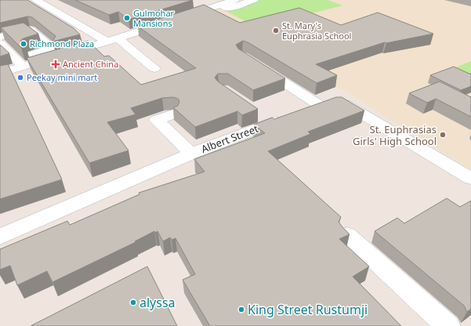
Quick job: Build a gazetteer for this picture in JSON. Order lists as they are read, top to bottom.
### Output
{
  "streets": {
    "street": ["Albert Street"]
  },
  "places": {
    "other": [
      "Gulmohar Mansions",
      "St. Mary's Euphrasia School",
      "Richmond Plaza",
      "Peekay mini mart",
      "St. Euphrasias Girls' High School",
      "alyssa",
      "King Street Rustumji"
    ],
    "health": ["Ancient China"]
  }
}
